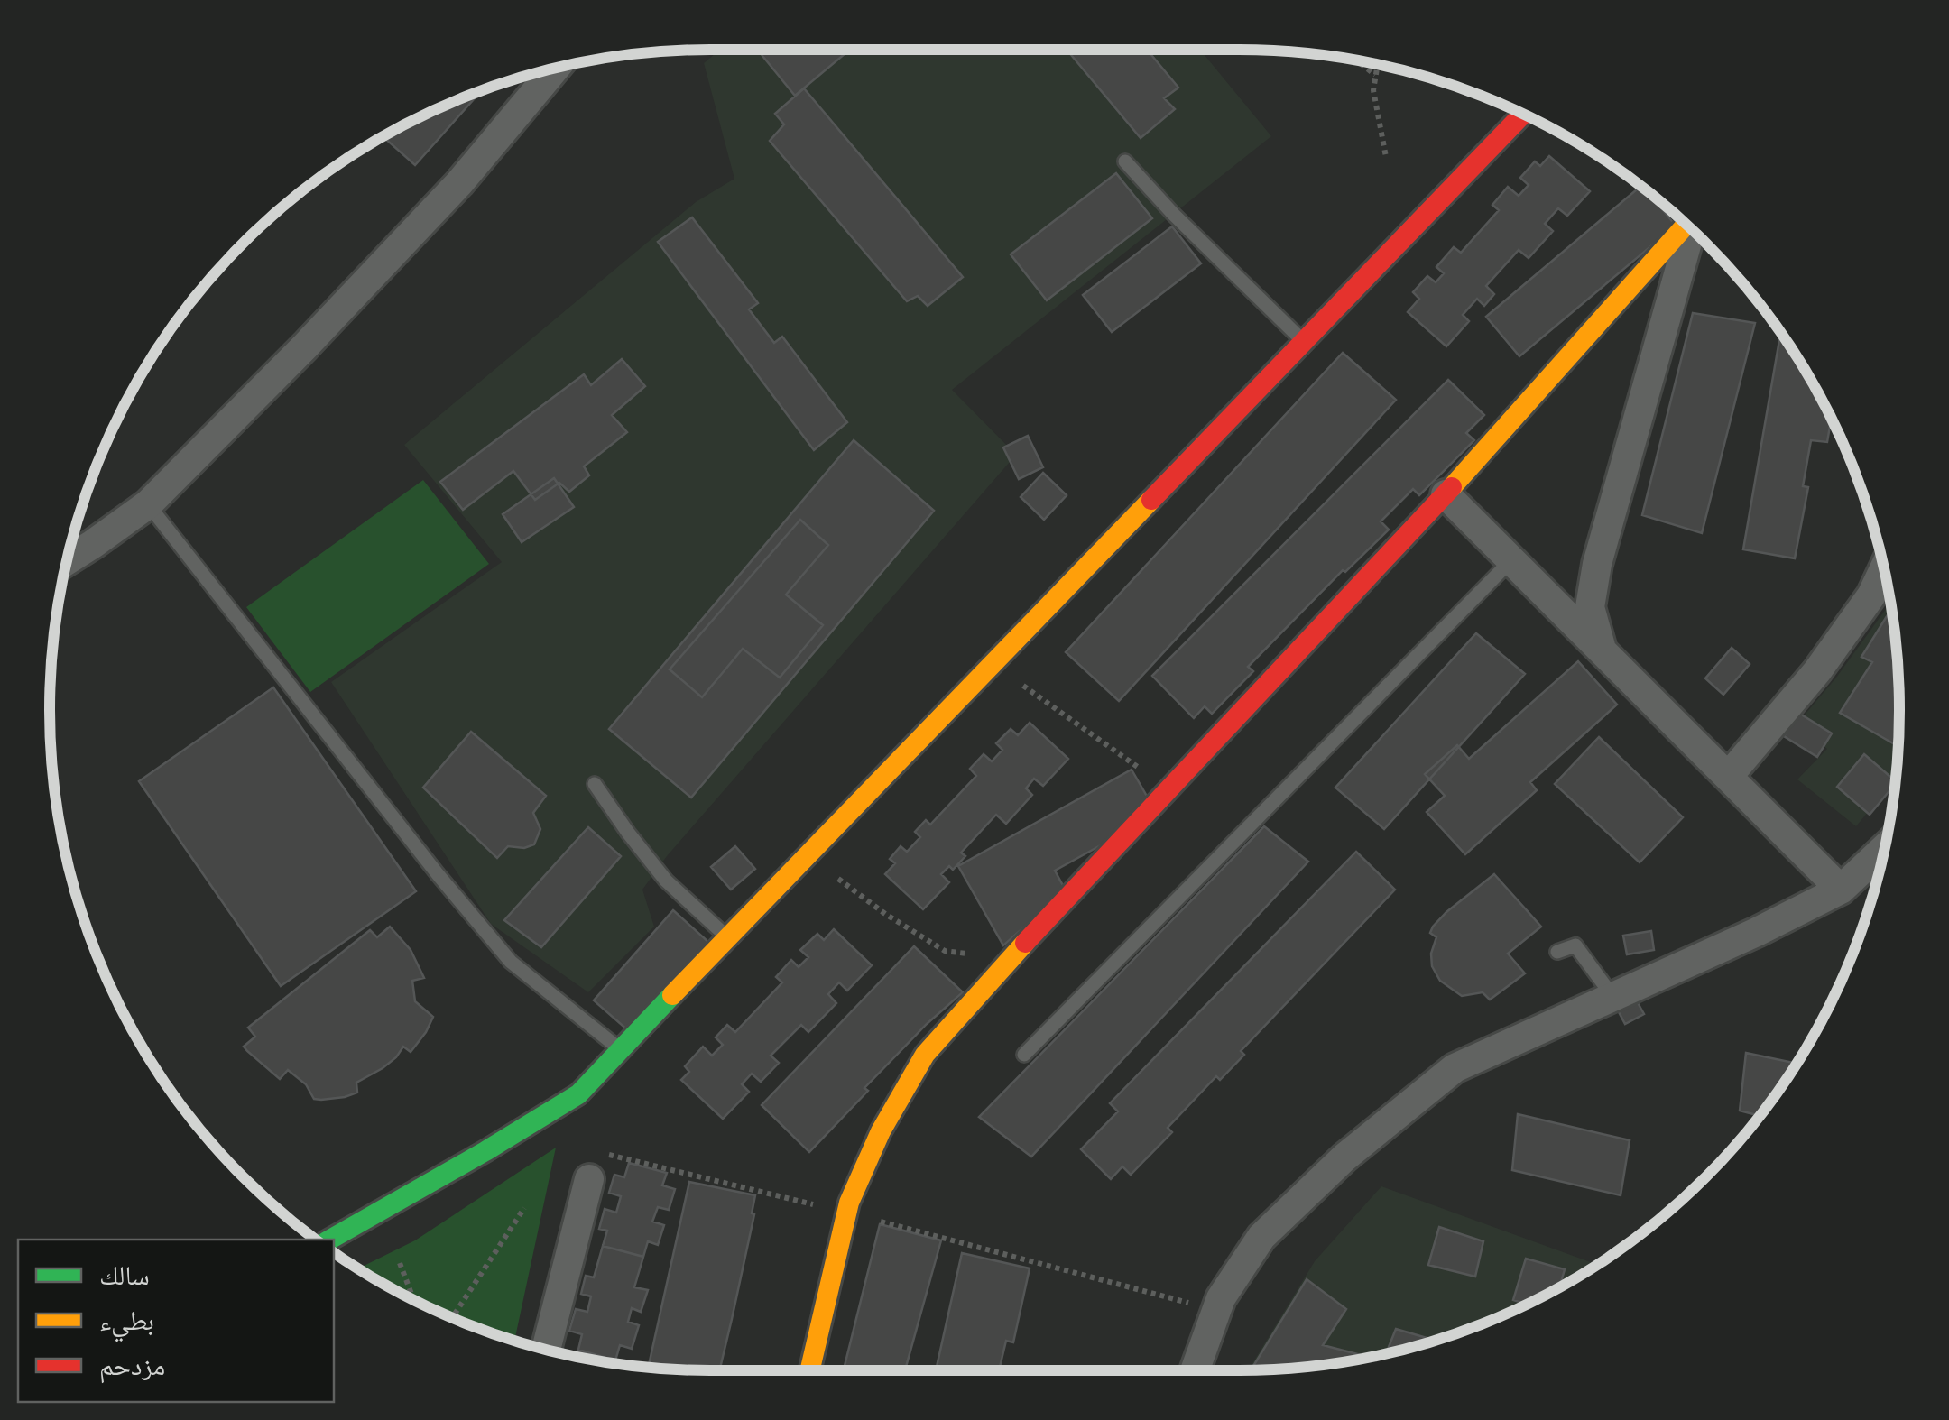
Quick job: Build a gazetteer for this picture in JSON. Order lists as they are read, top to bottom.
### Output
{
  "legend": ["سالك", "بطيء", "مزدحم"]
}
